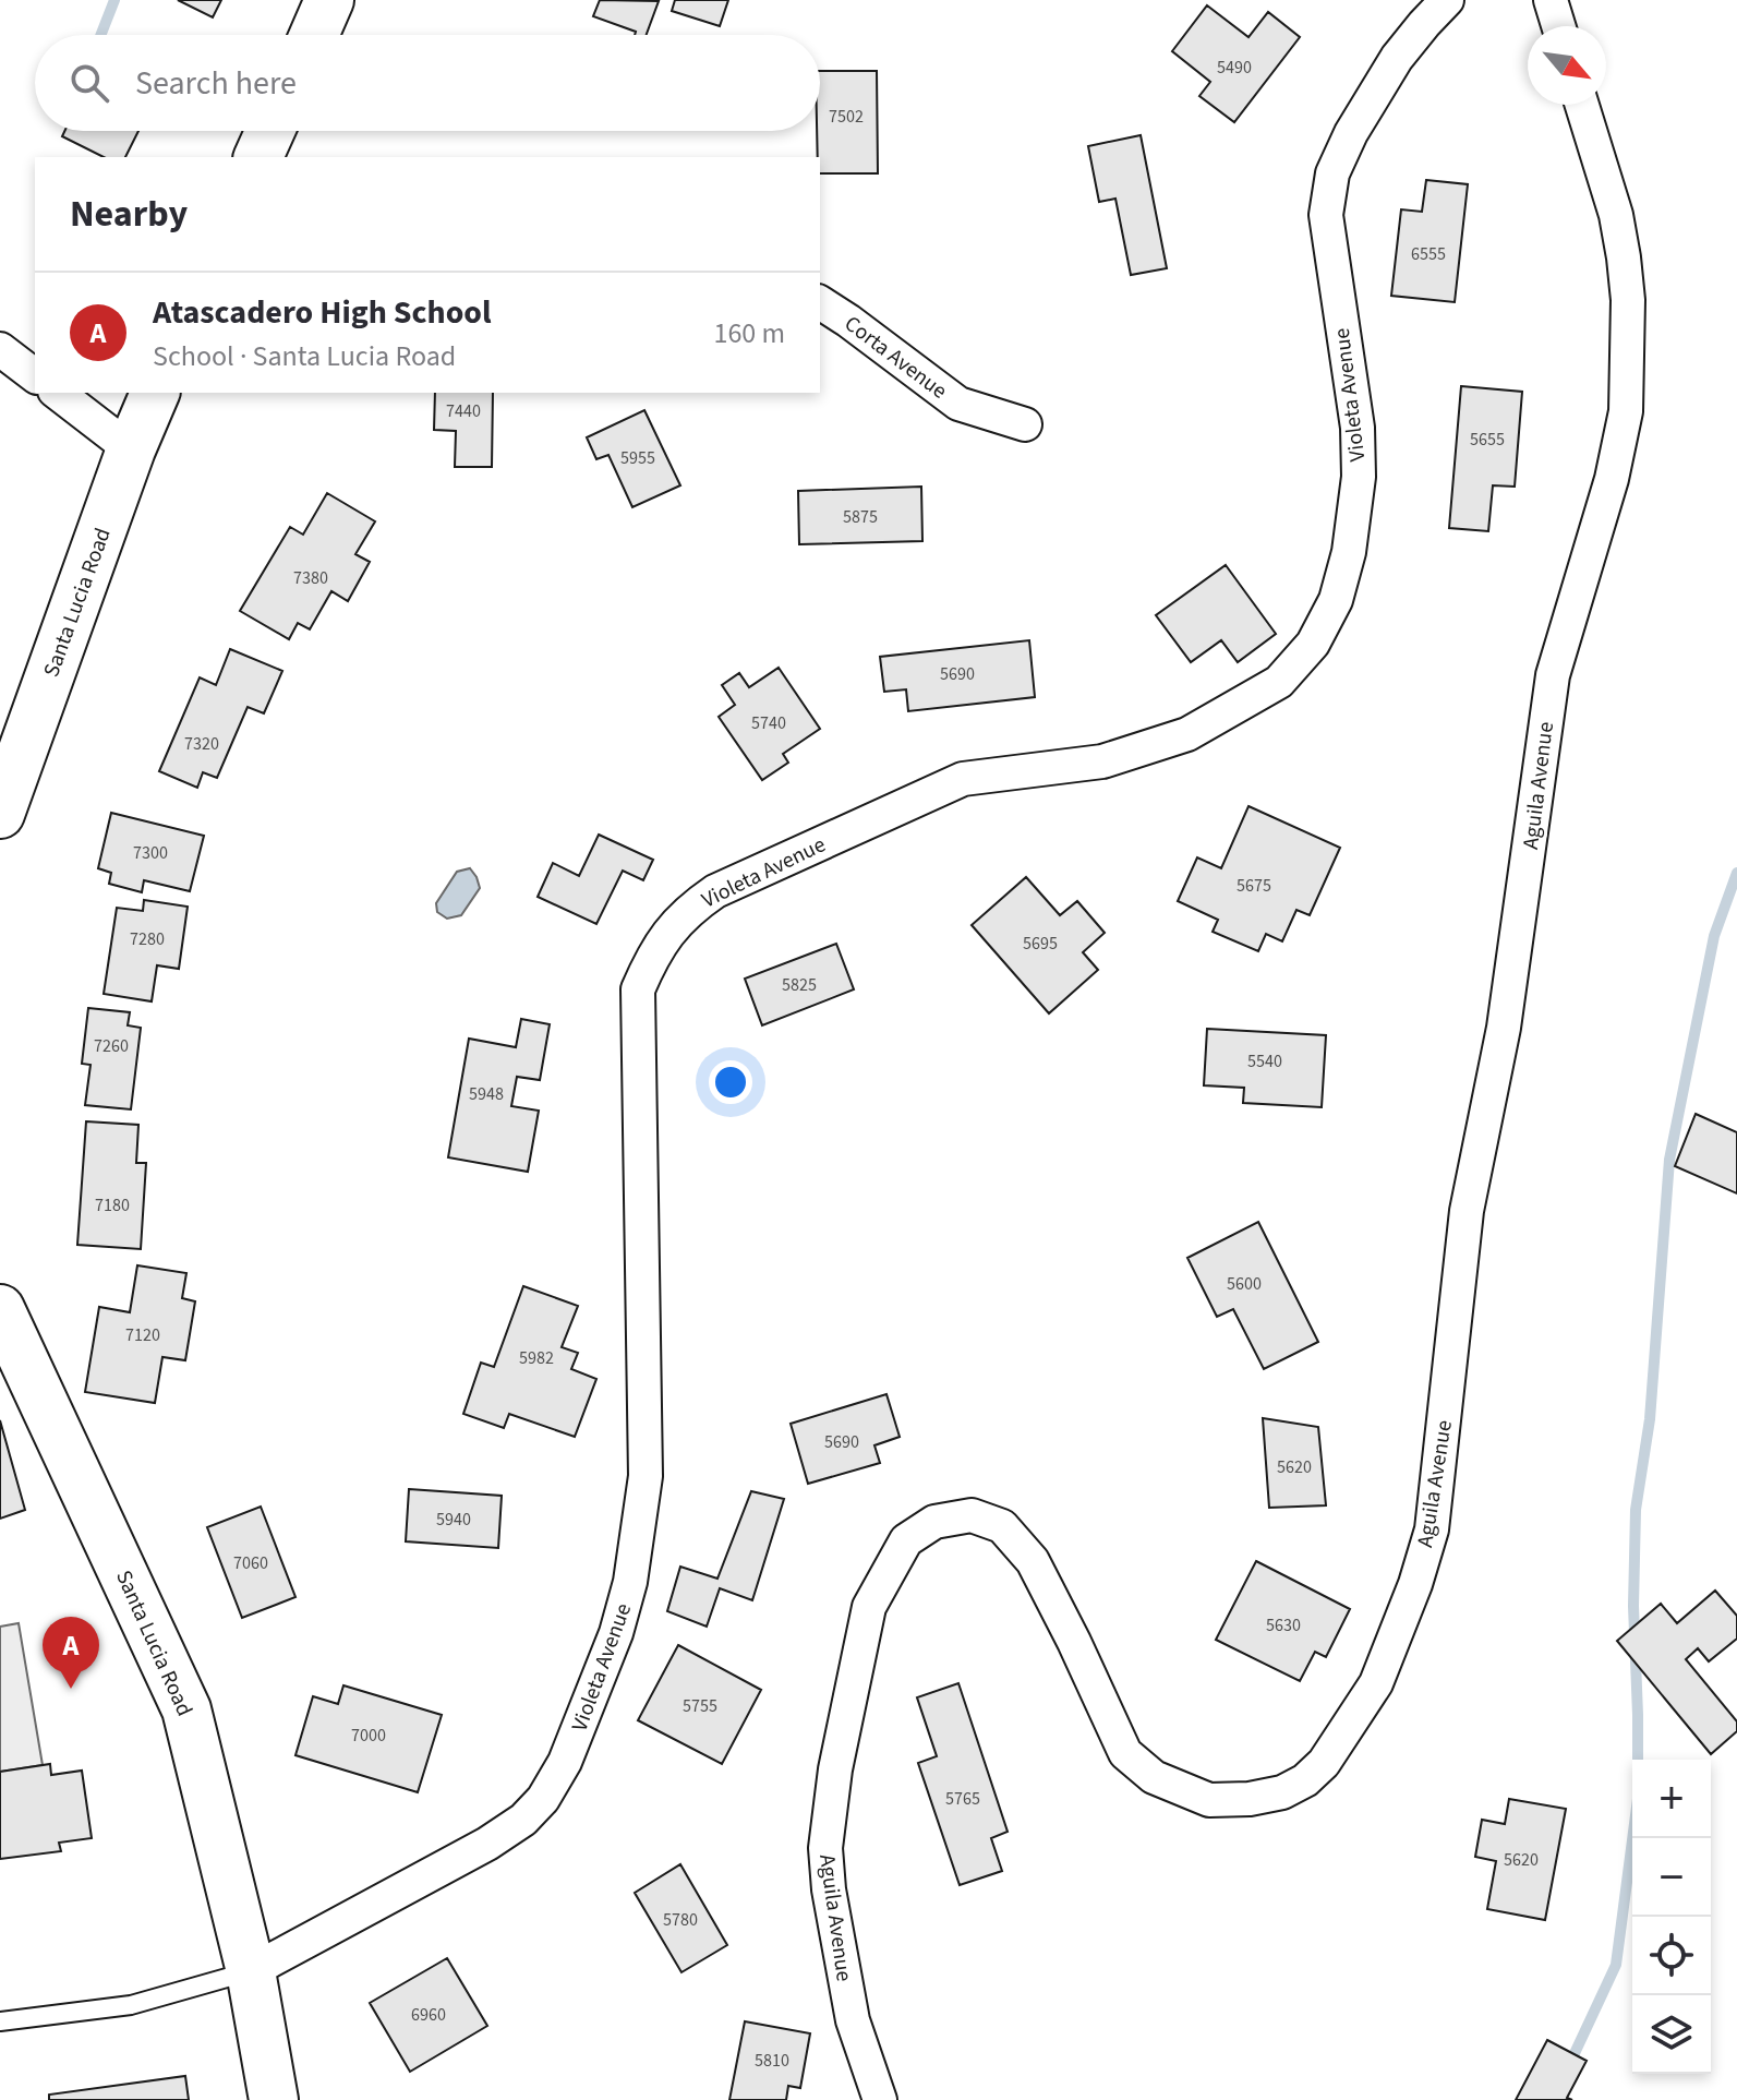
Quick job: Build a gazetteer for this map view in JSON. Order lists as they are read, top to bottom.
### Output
{
  "streets": {
    "street": [
      "Corta Avenue",
      "Violeta Avenue",
      "Santa Lucia Road",
      "Aguila Avenue"
    ]
  },
  "crossings": [
    ["Violeta Avenue", "Santa Lucia Road"]
  ],
  "house_numbers": [
    "5490",
    "7502",
    "6555",
    "7440",
    "5655",
    "5955",
    "5875",
    "7380",
    "5690",
    "5740",
    "7320",
    "7300",
    "5675",
    "7280",
    "5695",
    "5825",
    "7260",
    "5540",
    "5948",
    "7180",
    "5600",
    "7120",
    "5982",
    "5690",
    "5620",
    "5940",
    "7060",
    "5630",
    "5755",
    "7000",
    "5765",
    "5620",
    "5780",
    "6960",
    "5810"
  ],
  "north": "bottom right",
  "page": {
    "search": "Search here",
    "heading": "Nearby",
    "list": [
      {
        "mark": "A",
        "name": "Atascadero High School",
        "note": "School · Santa Lucia Road",
        "value": "160 m"
      }
    ],
    "pins": "A",
    "map_buttons": ["+", "−"]
  }
}
